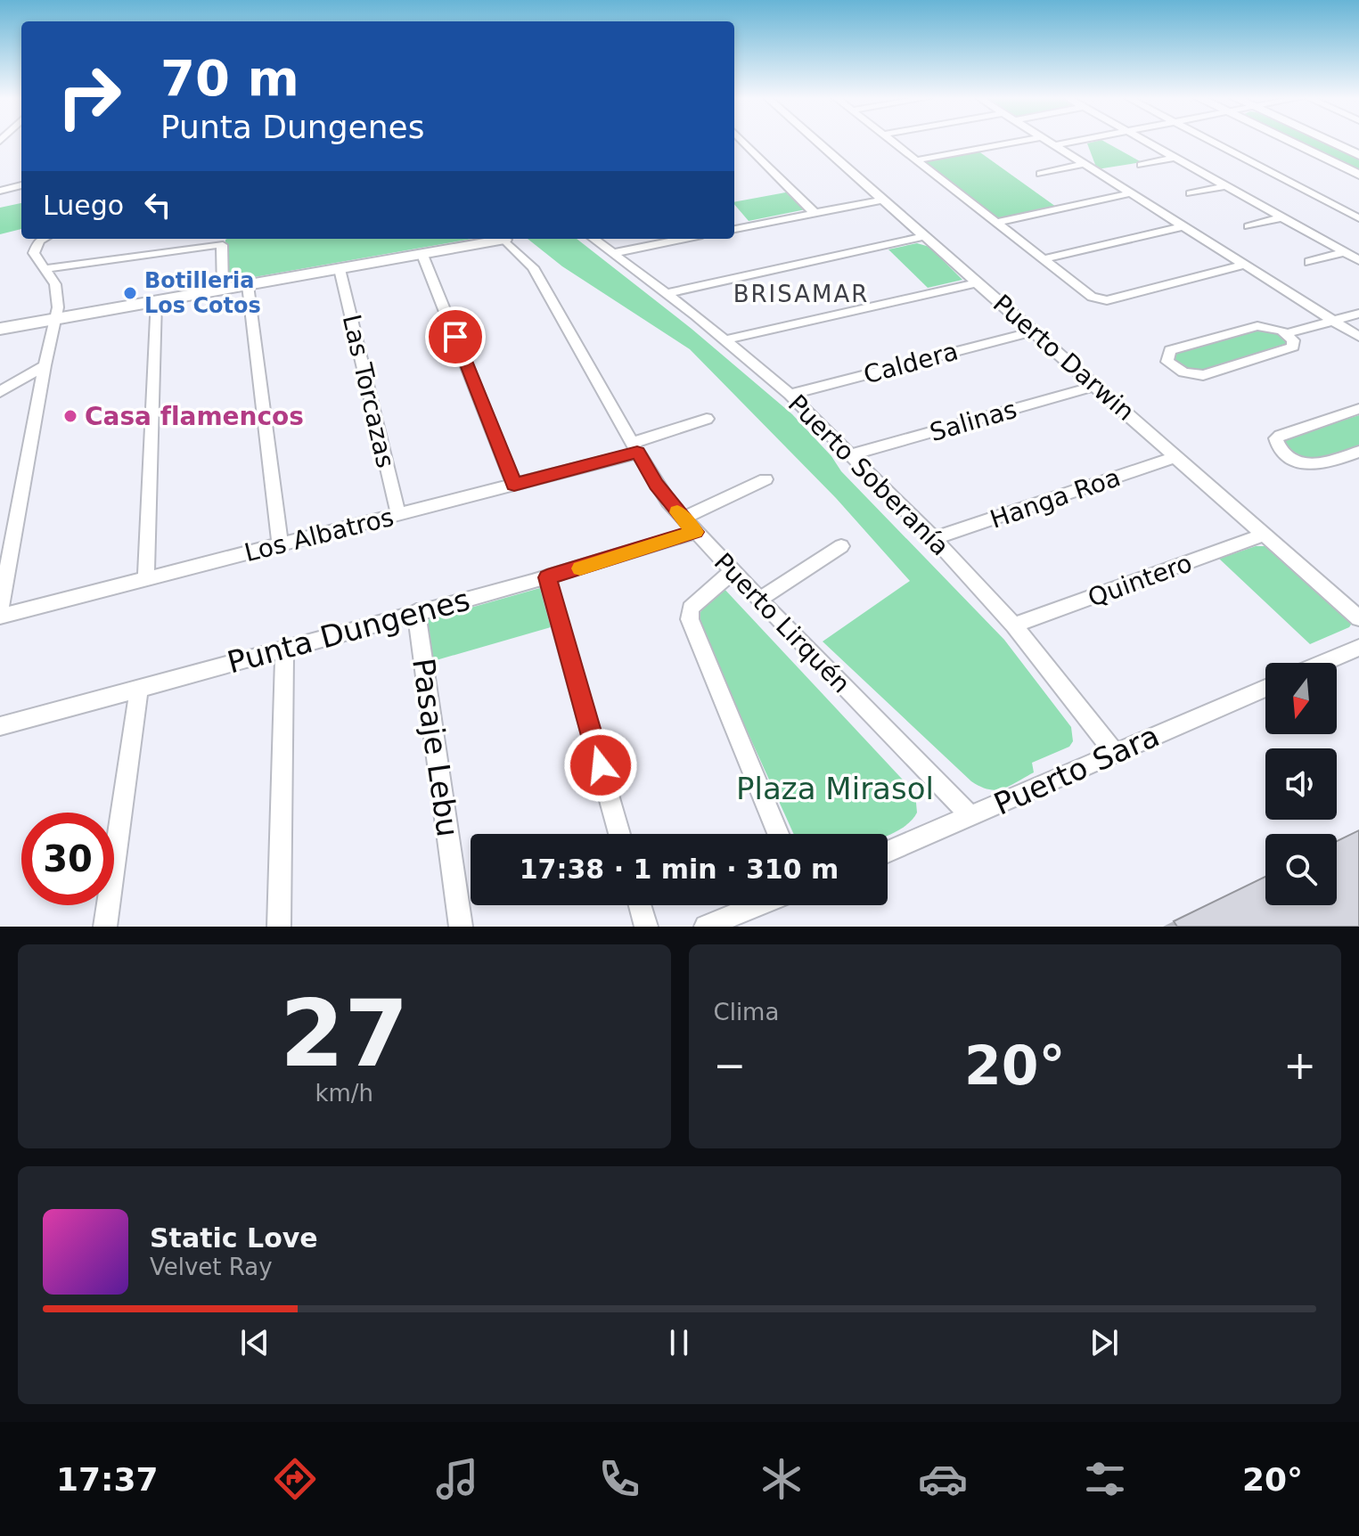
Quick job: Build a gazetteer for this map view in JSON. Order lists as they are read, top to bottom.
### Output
{
  "streets": {
    "street": [
      "Puerto Darwin",
      "Caldera",
      "Las Torcazas",
      "Salinas",
      "Puerto Soberanía",
      "Hanga Roa",
      "Los Albatros",
      "Quintero",
      "Puerto Lirquén",
      "Punta Dungenes",
      "Pasaje Lebu",
      "Puerto Sara"
    ]
  },
  "crossings": [
    ["Puerto Darwin", "Caldera"],
    ["Puerto Darwin", "Salinas"],
    ["Puerto Darwin", "Hanga Roa"],
    ["Puerto Darwin", "Quintero"],
    ["Caldera", "Puerto Soberanía"],
    ["Las Torcazas", "Los Albatros"],
    ["Salinas", "Puerto Soberanía"],
    ["Puerto Soberanía", "Hanga Roa"],
    ["Puerto Soberanía", "Quintero"],
    ["Puerto Soberanía", "Puerto Sara"],
    ["Los Albatros", "Puerto Lirquén"],
    ["Puerto Lirquén", "Punta Dungenes"],
    ["Puerto Lirquén", "Puerto Sara"],
    ["Punta Dungenes", "Pasaje Lebu"]
  ],
  "districts": ["BRISAMAR"],
  "parks": ["Plaza Mirasol"],
  "places": ["Botilleria Los Cotos", "Casa flamencos"],
  "north": "bottom",
  "page": {
    "turn": ["70 m", "Punta Dungenes"],
    "then": "Luego",
    "limit": "30",
    "trip": "17:38 · 1 min · 310 m",
    "tile": [
      ["27", "km/h"],
      "Clima"
    ],
    "heat": ["−", "20°", "+"],
    "song": ["Static Love", "Velvet Ray"],
    "tabs": ["17:37", "20°"]
  }
}
